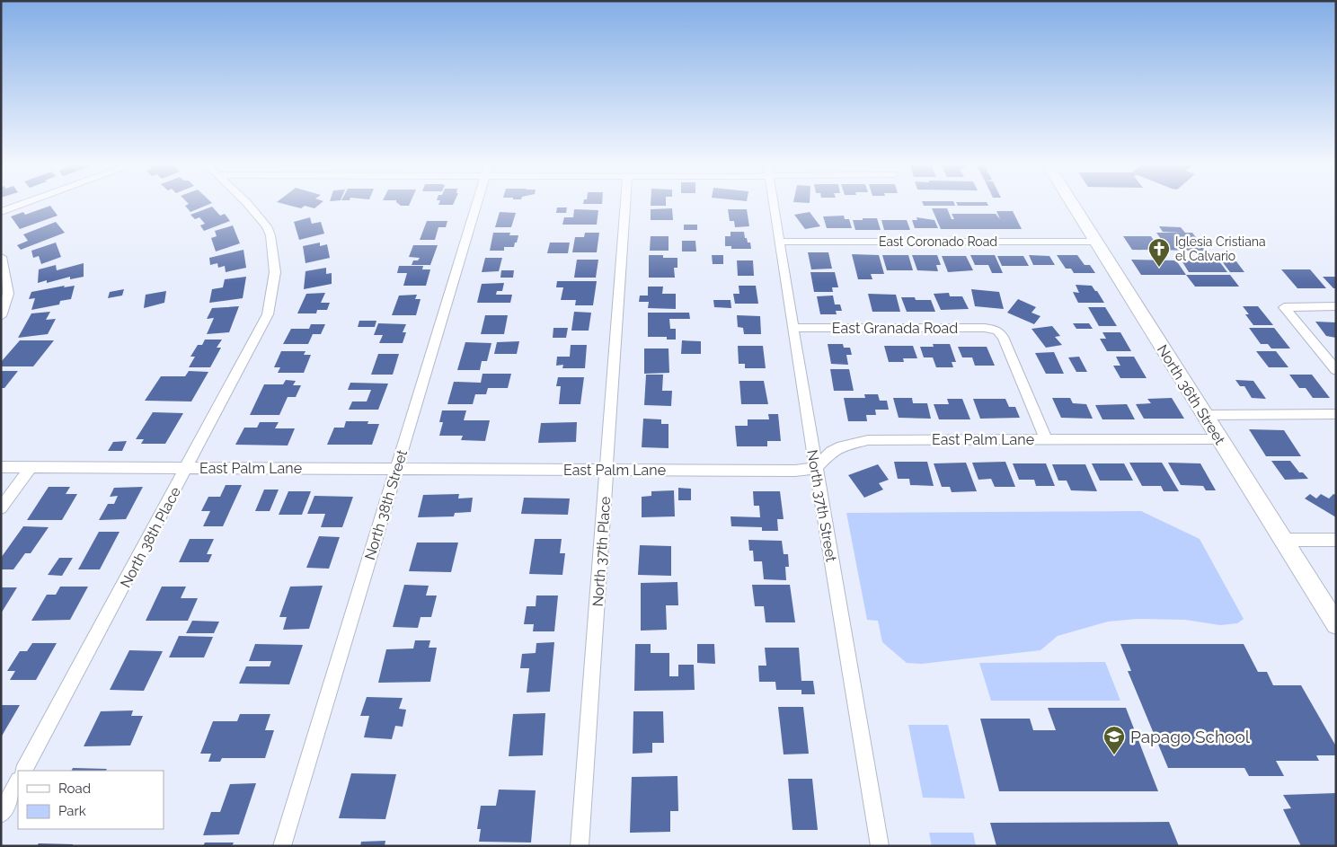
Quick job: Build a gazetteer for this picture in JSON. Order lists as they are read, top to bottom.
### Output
{
  "streets": {
    "main road": ["North 36th Street"],
    "street": [
      "East Coronado Road",
      "East Granada Road",
      "East Palm Lane",
      "North 38th Street",
      "North 37th Street",
      "North 38th Place",
      "North 37th Place"
    ]
  },
  "crossings": [
    ["East Coronado Road", "North 36th Street"],
    ["East Coronado Road", "North 37th Street"],
    ["East Granada Road", "East Palm Lane"],
    ["East Granada Road", "North 37th Street"],
    ["North 36th Street", "East Palm Lane"],
    ["East Palm Lane", "North 38th Street"],
    ["East Palm Lane", "North 37th Street"],
    ["East Palm Lane", "North 38th Place"],
    ["East Palm Lane", "North 37th Place"]
  ],
  "places": {
    "church": ["Iglesia Cristiana el Calvario"],
    "school or university": ["Papago School"]
  },
  "legend": ["Road", "Park"]
}
